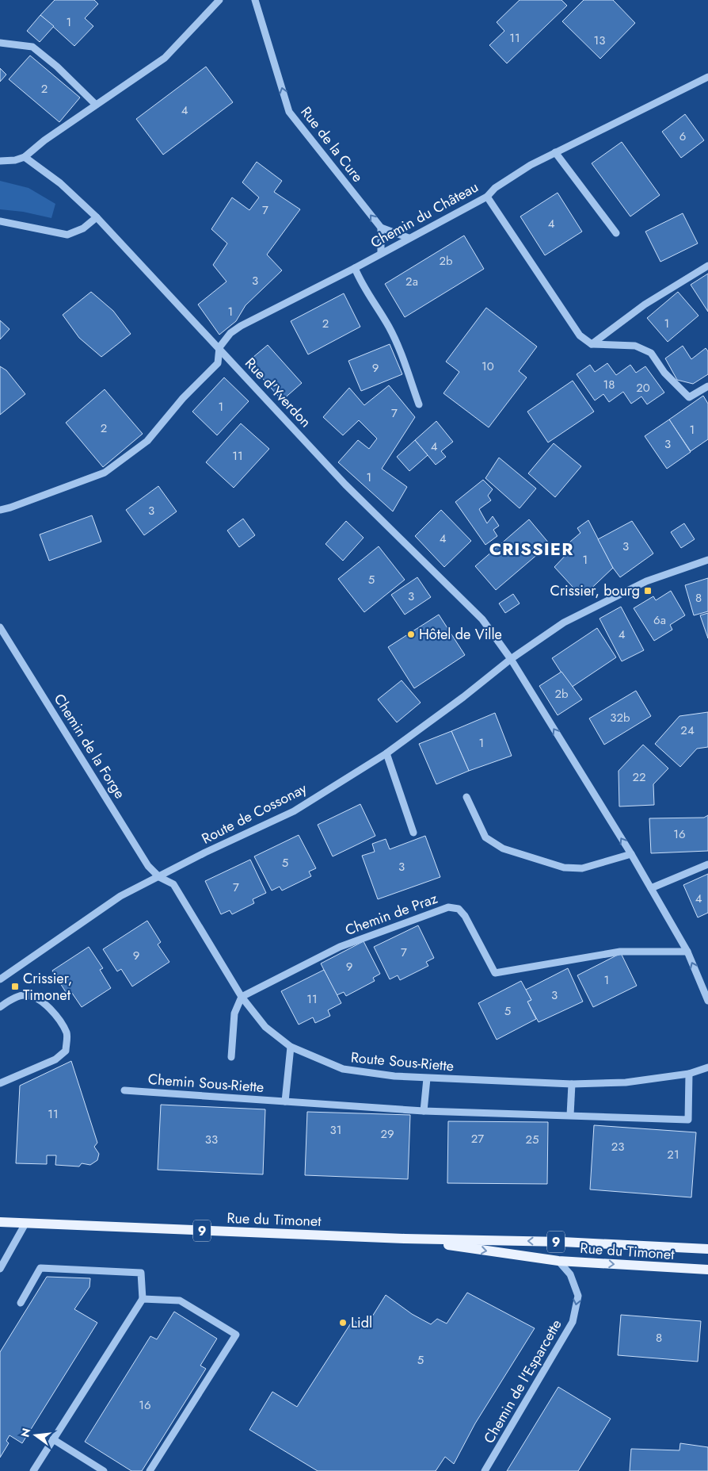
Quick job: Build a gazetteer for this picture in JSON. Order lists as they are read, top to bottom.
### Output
{
  "streets": {
    "main road": ["Rue du Timonet", "9"],
    "street": [
      "Rue de la Cure",
      "Chemin du Château",
      "Rue d'Yverdon",
      "Chemin de la Forge",
      "Route de Cossonay",
      "Chemin de Praz",
      "Route Sous-Riette",
      "Chemin Sous-Riette",
      "Chemin de l'Esparcette"
    ]
  },
  "crossings": [
    ["Chemin du Château", "Rue d'Yverdon"],
    ["Rue d'Yverdon", "Route de Cossonay"],
    ["Chemin de la Forge", "Route de Cossonay"],
    ["Chemin de la Forge", "Route Sous-Riette"],
    ["Route de Cossonay", "Route Sous-Riette"],
    ["Chemin de Praz", "Route Sous-Riette"],
    ["Route Sous-Riette", "Chemin Sous-Riette"],
    ["Rue du Timonet", "Chemin de l'Esparcette"]
  ],
  "one_way": ["Rue de la Cure", "Chemin de l'Esparcette"],
  "districts": ["CRISSIER"],
  "places": {
    "transit": ["Crissier, bourg", "Crissier, Timonet"],
    "other": ["Hôtel de Ville", "Lidl"]
  },
  "house_numbers": [
    "1",
    "11",
    "13",
    "2",
    "4",
    "6",
    "7",
    "4",
    "2b",
    "3",
    "2a",
    "1",
    "2",
    "1",
    "10",
    "9",
    "18",
    "20",
    "1",
    "7",
    "2",
    "1",
    "3",
    "4",
    "11",
    "1",
    "3",
    "4",
    "3",
    "1",
    "5",
    "3",
    "8",
    "6a",
    "4",
    "2b",
    "32b",
    "24",
    "1",
    "22",
    "16",
    "5",
    "3",
    "7",
    "4",
    "7",
    "9",
    "9",
    "1",
    "3",
    "11",
    "5",
    "11",
    "31",
    "29",
    "27",
    "33",
    "25",
    "23",
    "21",
    "8",
    "5",
    "16"
  ],
  "north": "left"
}
